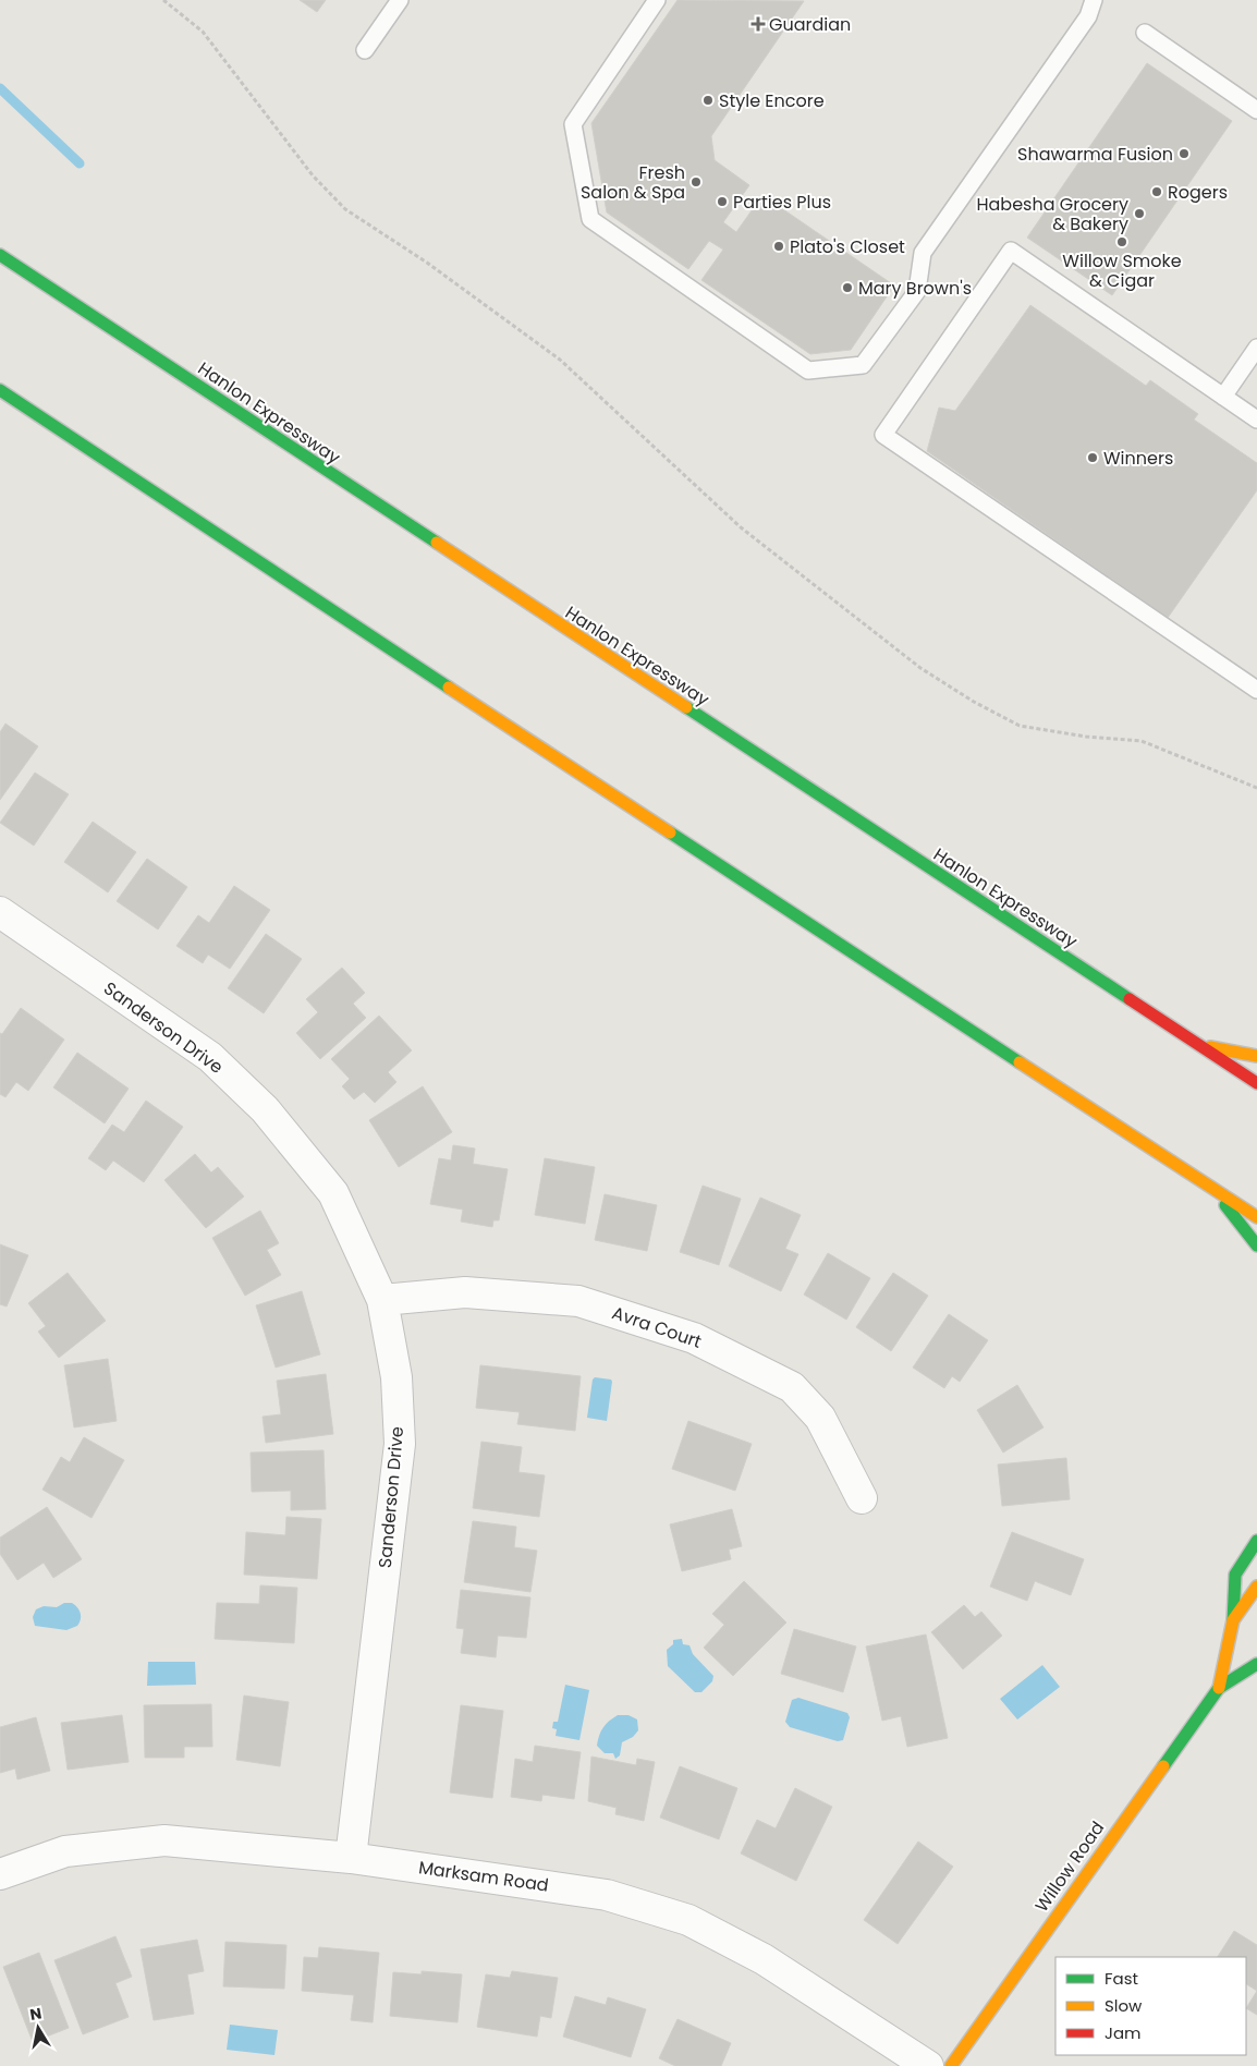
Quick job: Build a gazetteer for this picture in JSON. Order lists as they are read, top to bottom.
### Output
{
  "streets": {
    "main road": ["Hanlon Expressway", "Willow Road"],
    "street": ["Sanderson Drive", "Avra Court", "Marksam Road"]
  },
  "crossings": [
    ["Sanderson Drive", "Avra Court"],
    ["Sanderson Drive", "Marksam Road"]
  ],
  "places": {
    "health": ["Guardian"],
    "other": [
      "Style Encore",
      "Shawarma Fusion",
      "Fresh Salon & Spa",
      "Rogers",
      "Parties Plus",
      "Habesha Grocery & Bakery",
      "Willow Smoke & Cigar",
      "Plato's Closet",
      "Mary Brown's",
      "Winners"
    ]
  },
  "legend": ["Fast", "Slow", "Jam"],
  "north": "top"
}
